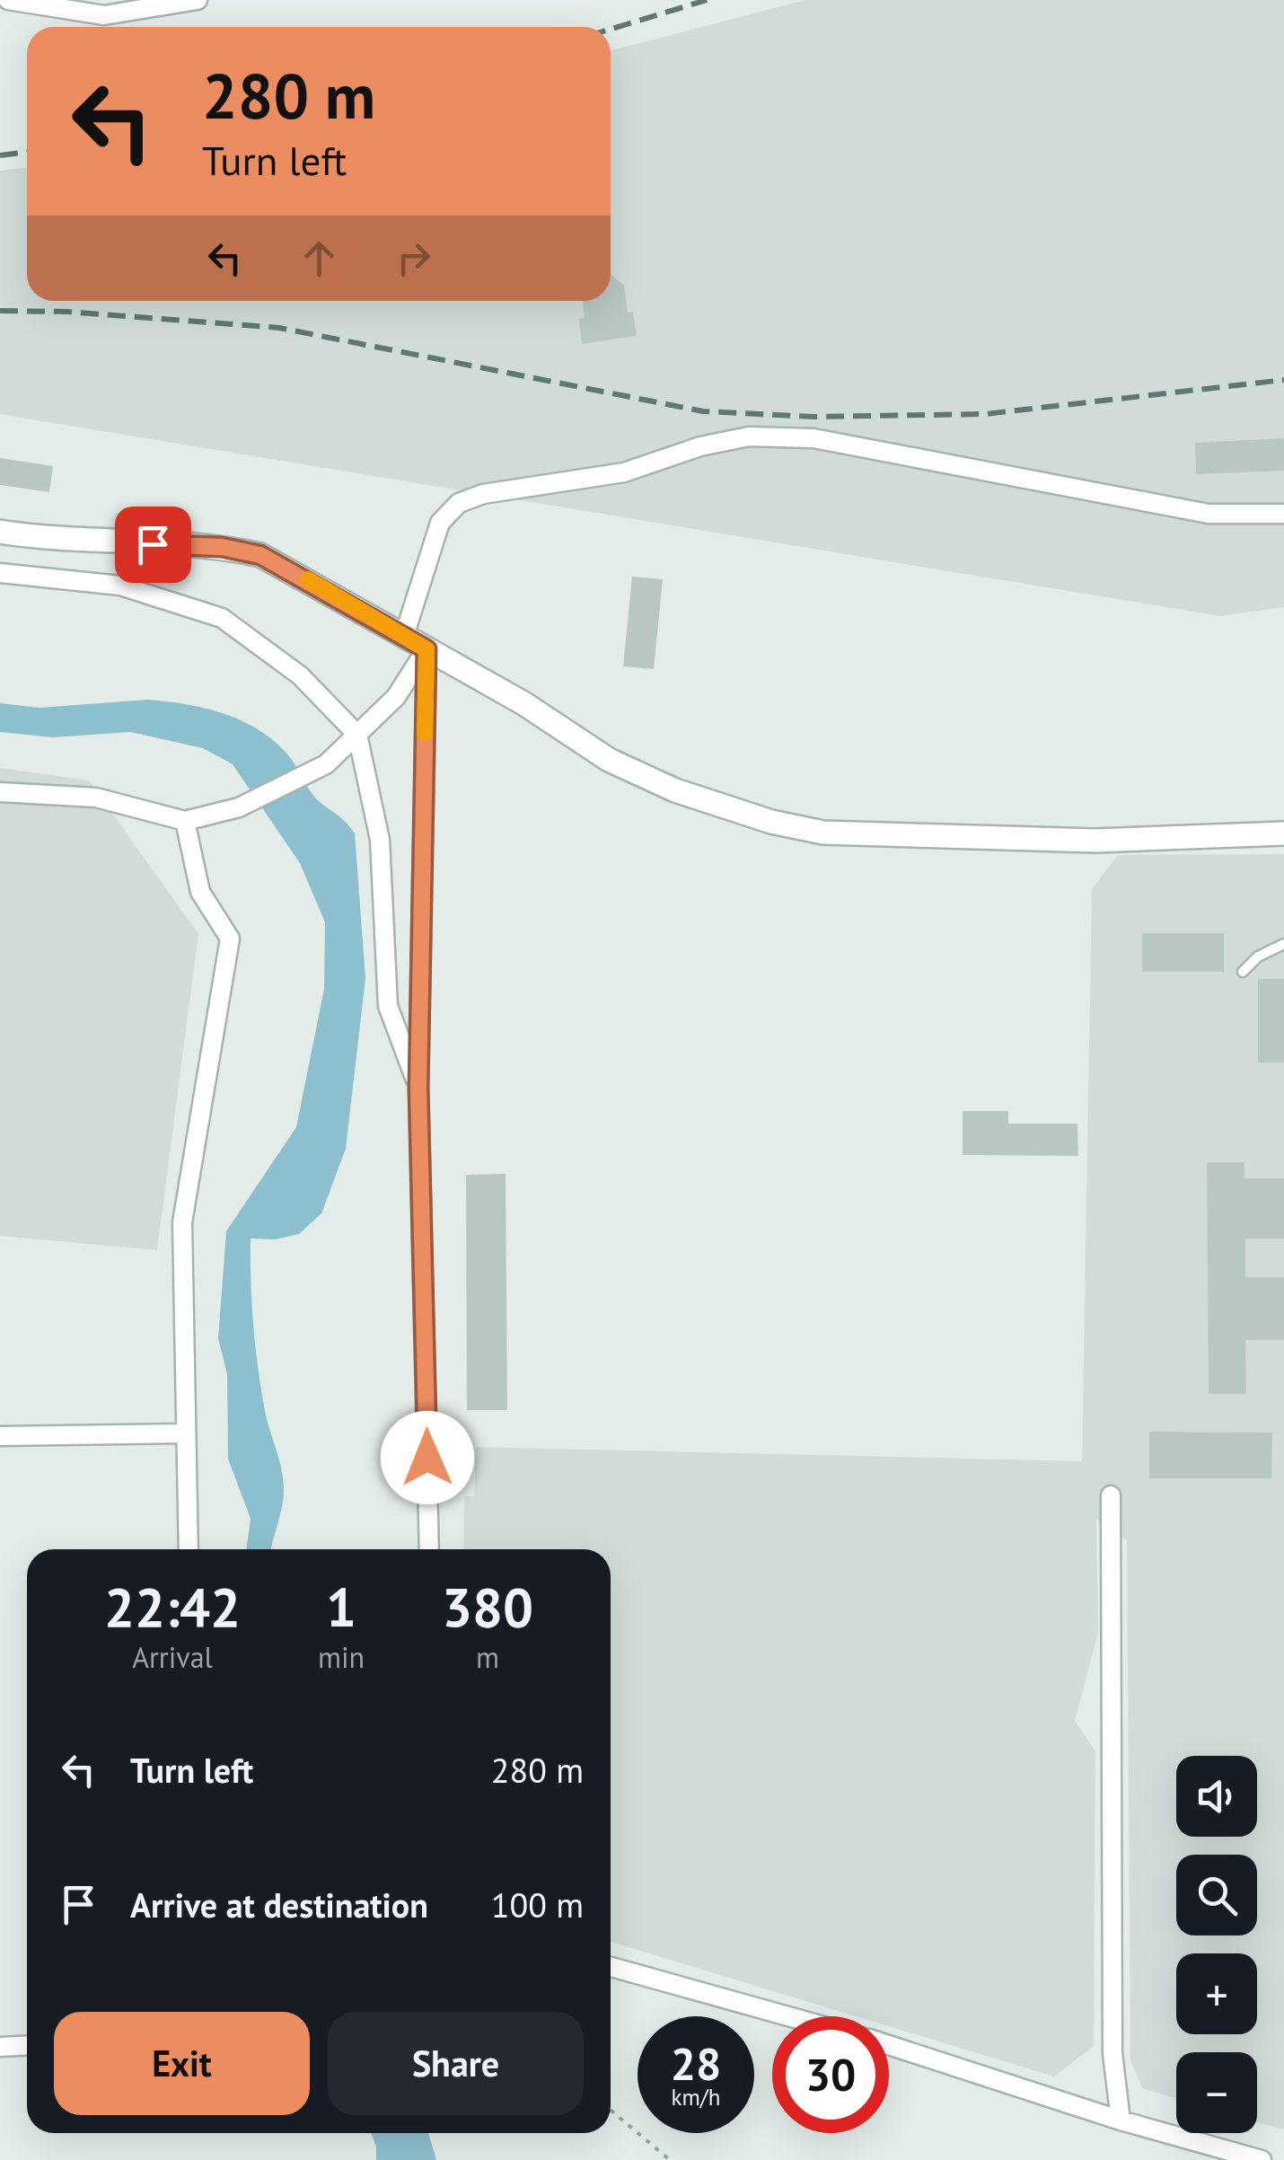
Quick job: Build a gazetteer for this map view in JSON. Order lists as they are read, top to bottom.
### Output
{
  "page": {
    "turn": ["280 m", "Turn left"],
    "eta": [
      "22:42",
      "Arrival",
      "1",
      "min",
      "380",
      "m"
    ],
    "list": [
      {
        "name": "Turn left",
        "value": "280 m"
      },
      {
        "name": "Arrive at destination",
        "value": "100 m"
      }
    ],
    "map_buttons": ["+", "−"],
    "buttons": ["Exit", "Share"],
    "speed": "28 km/h",
    "limit": "30"
  }
}
